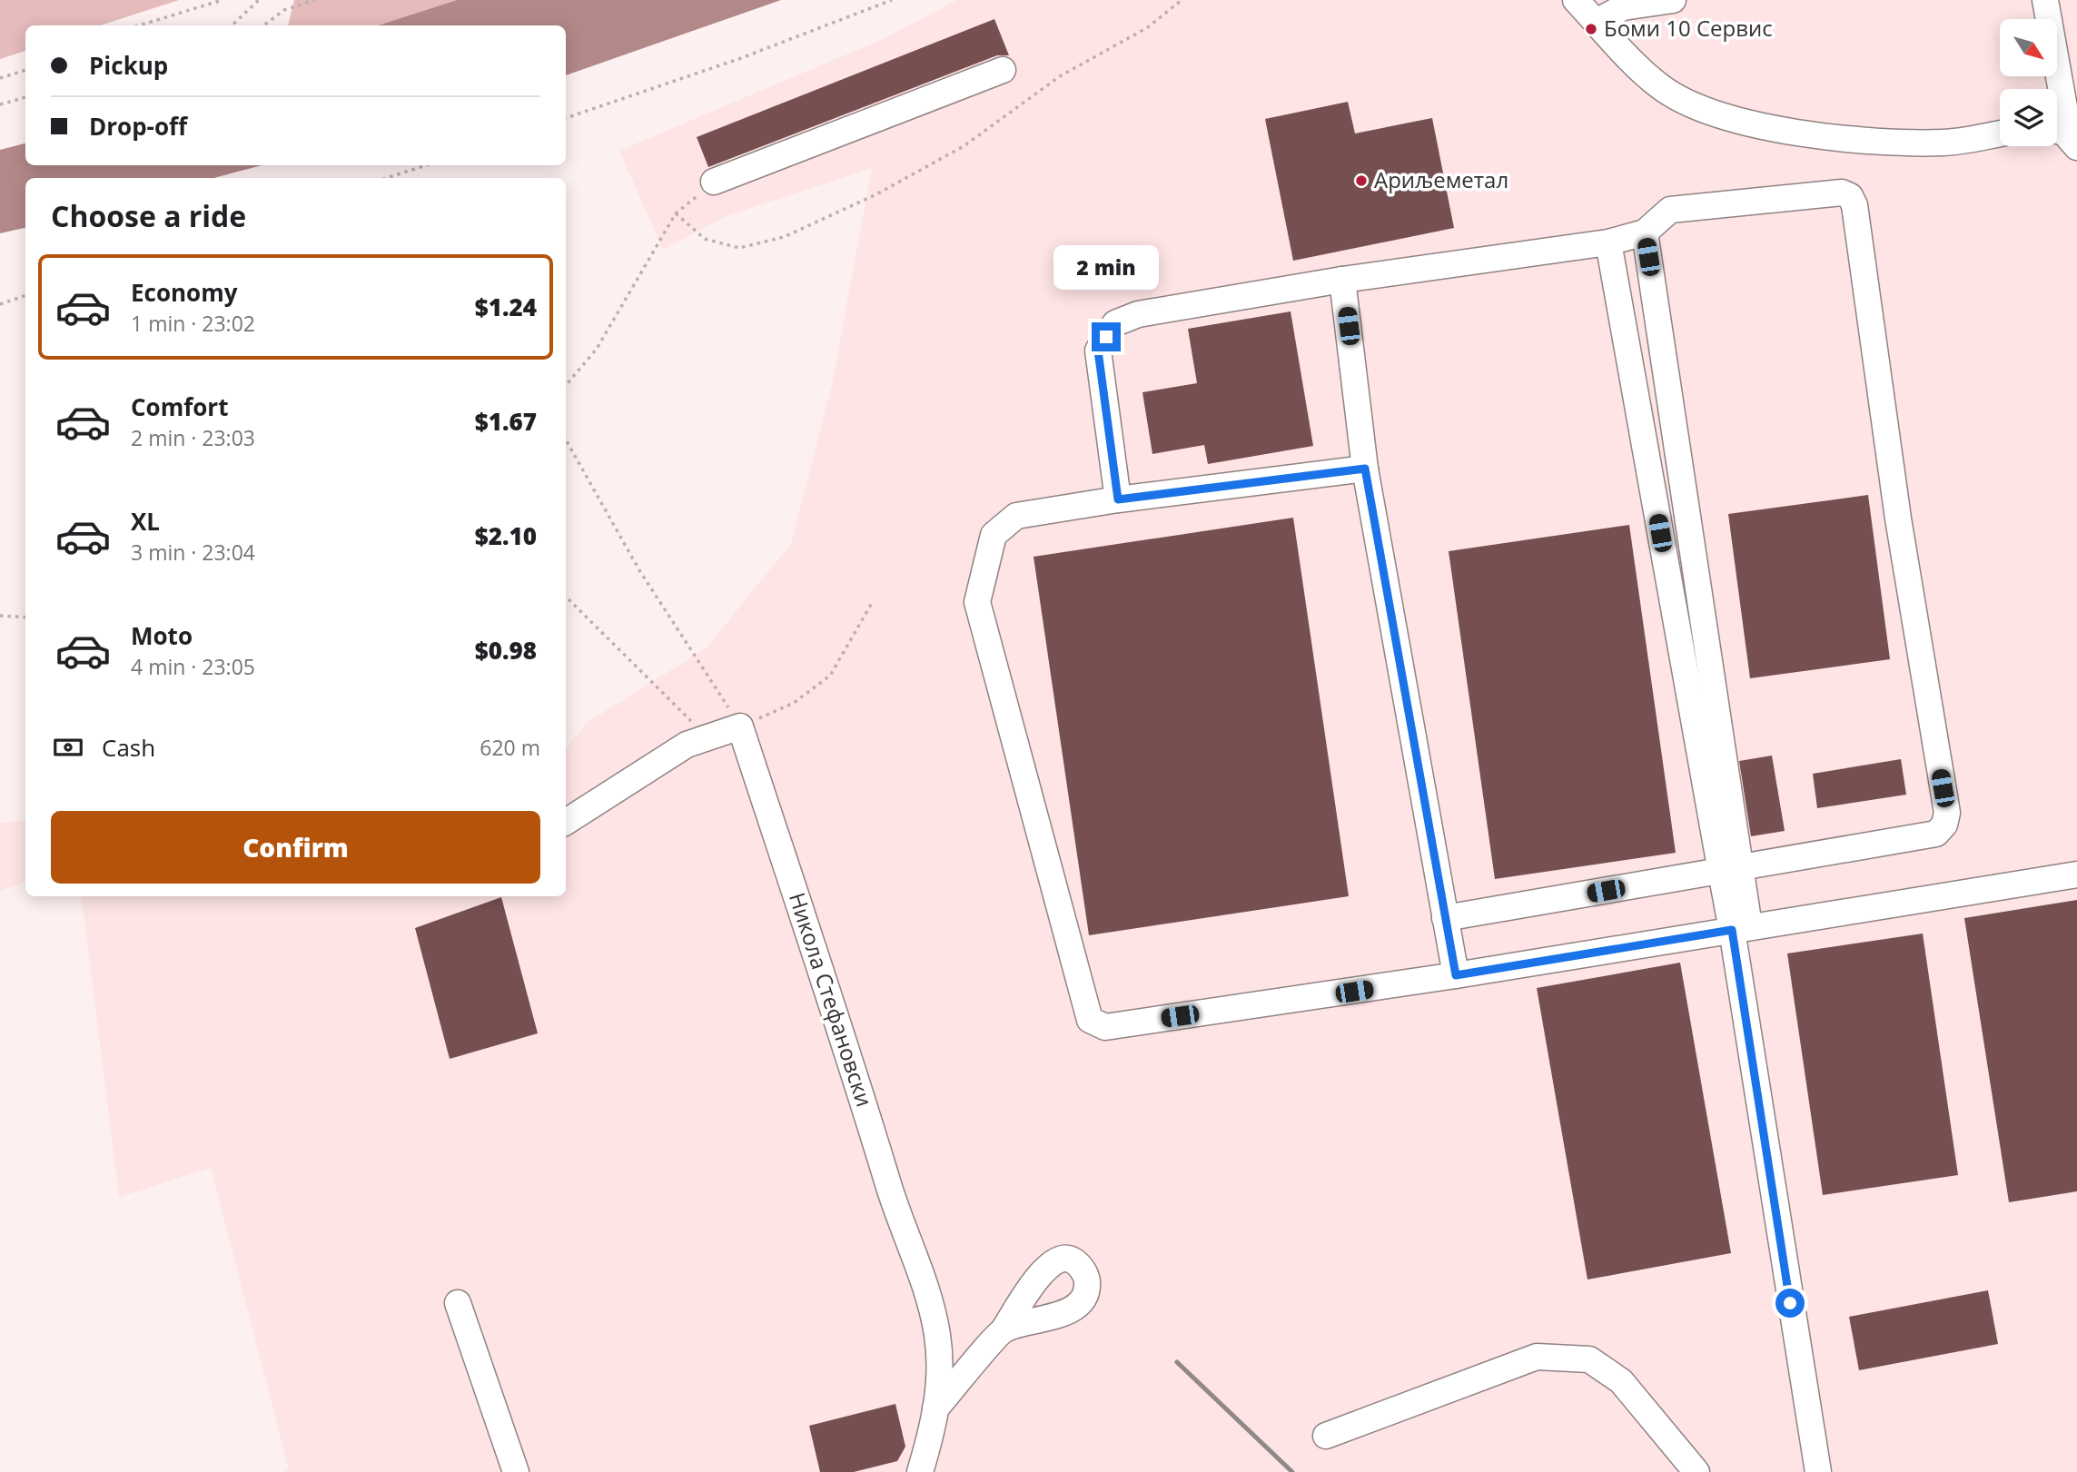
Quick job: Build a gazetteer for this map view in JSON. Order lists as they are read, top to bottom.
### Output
{
  "streets": {
    "street": ["Никола Стефановски"]
  },
  "places": ["Боми 10 Сервис", "Ариљеметал"],
  "north": "bottom right",
  "page": {
    "banner": ["Pickup", "Drop-off"],
    "heading": "Choose a ride",
    "bubble": "2 min",
    "list": [
      {
        "name": "Economy",
        "note": "1 min · 23:02",
        "value": "$1.24"
      },
      {
        "name": "Comfort",
        "note": "2 min · 23:03",
        "value": "$1.67"
      },
      {
        "name": "XL",
        "note": "3 min · 23:04",
        "value": "$2.10"
      },
      {
        "name": "Moto",
        "note": "4 min · 23:05",
        "value": "$0.98"
      }
    ],
    "pay": ["Cash", "620 m"],
    "buttons": "Confirm"
  }
}
